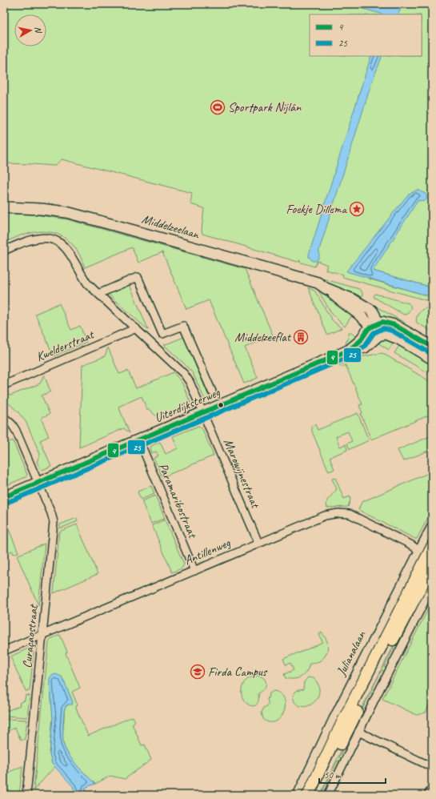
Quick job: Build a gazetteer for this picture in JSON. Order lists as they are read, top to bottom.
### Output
{
  "streets": {
    "main road": ["Julianalaan"],
    "street": [
      "Middelzeelaan",
      "Kwelderstraat",
      "Uiterdijksterweg",
      "Marowijnestraat",
      "Paramaribostraat",
      "Antillenweg",
      "Curaçaostraat"
    ]
  },
  "crossings": [
    ["Middelzeelaan", "Uiterdijksterweg"],
    ["Kwelderstraat", "Marowijnestraat"],
    ["Uiterdijksterweg", "Marowijnestraat"],
    ["Uiterdijksterweg", "Paramaribostraat"],
    ["Uiterdijksterweg", "Curaçaostraat"],
    ["Marowijnestraat", "Antillenweg"],
    ["Paramaribostraat", "Antillenweg"],
    ["Antillenweg", "Curaçaostraat"],
    ["Antillenweg", "Julianalaan"]
  ],
  "places": {
    "sports": ["Sportpark Nijlân"],
    "place": ["Foekje Dillema"],
    "building": ["Middelzeeflat"],
    "school or university": ["Firda Campus"]
  },
  "lines": ["transit line 4", "transit line 25"],
  "legend": ["4", "25"],
  "scale_bar": "50 m",
  "north": "right"
}
